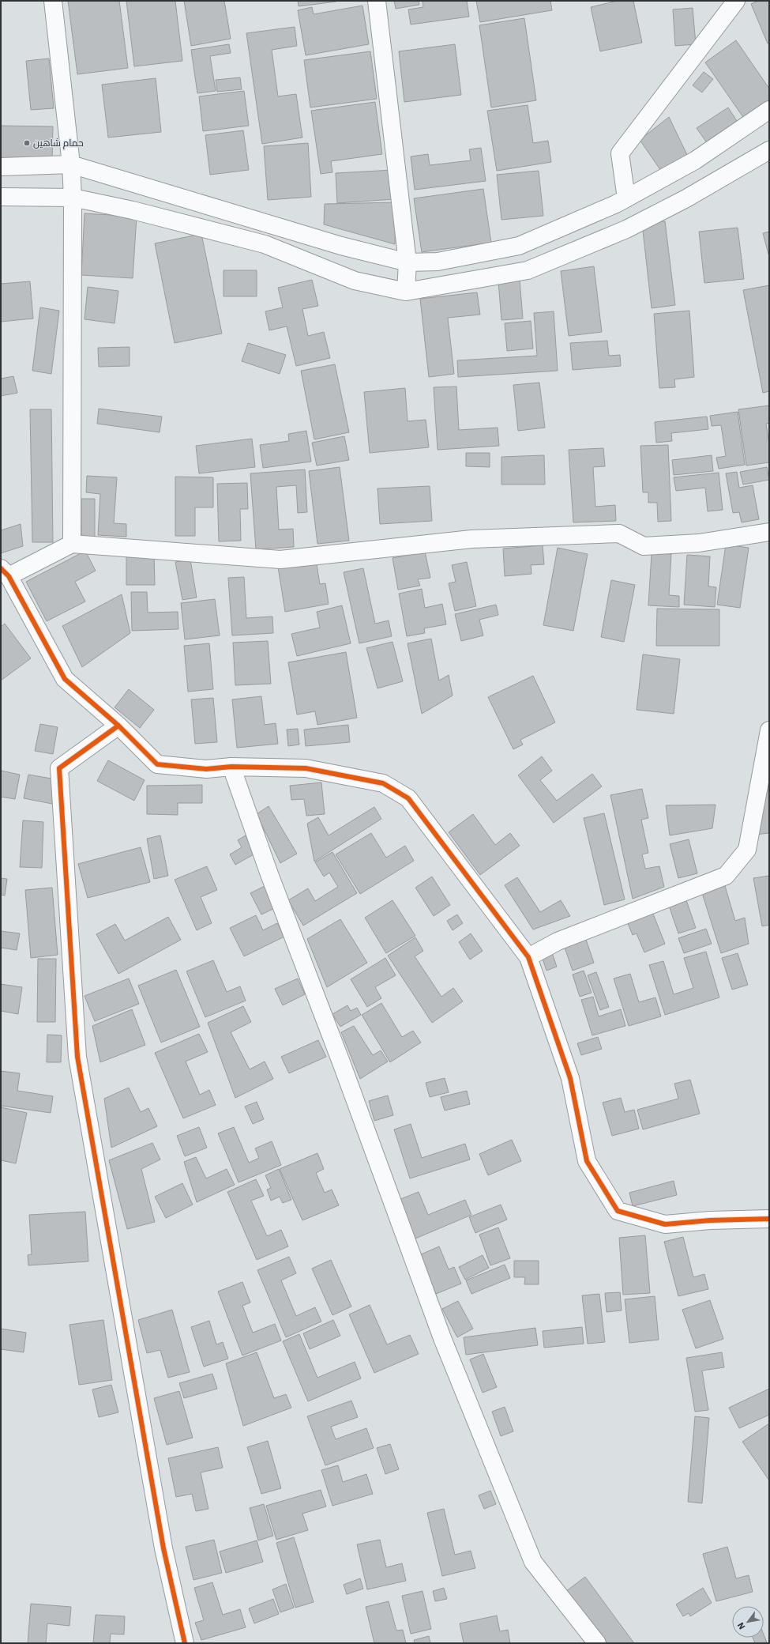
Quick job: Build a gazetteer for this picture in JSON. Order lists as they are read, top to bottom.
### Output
{
  "places": ["حمام شاهین"],
  "north": "bottom left"
}
